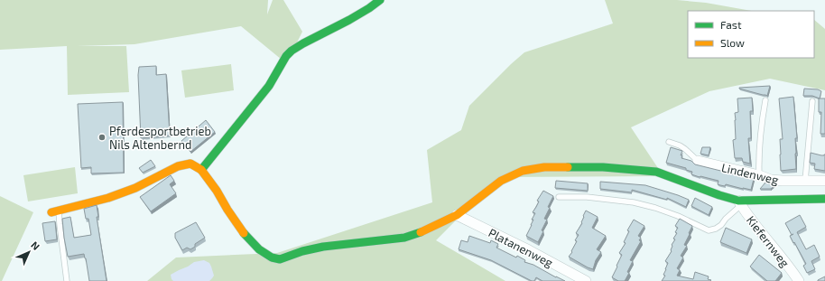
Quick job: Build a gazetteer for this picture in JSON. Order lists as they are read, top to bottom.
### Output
{
  "streets": {
    "street": ["Lindenweg", "Kiefernweg", "Platanenweg"]
  },
  "places": ["Pferdesportbetrieb Nils Altenbernd"],
  "legend": ["Fast", "Slow"],
  "north": "top right"
}
